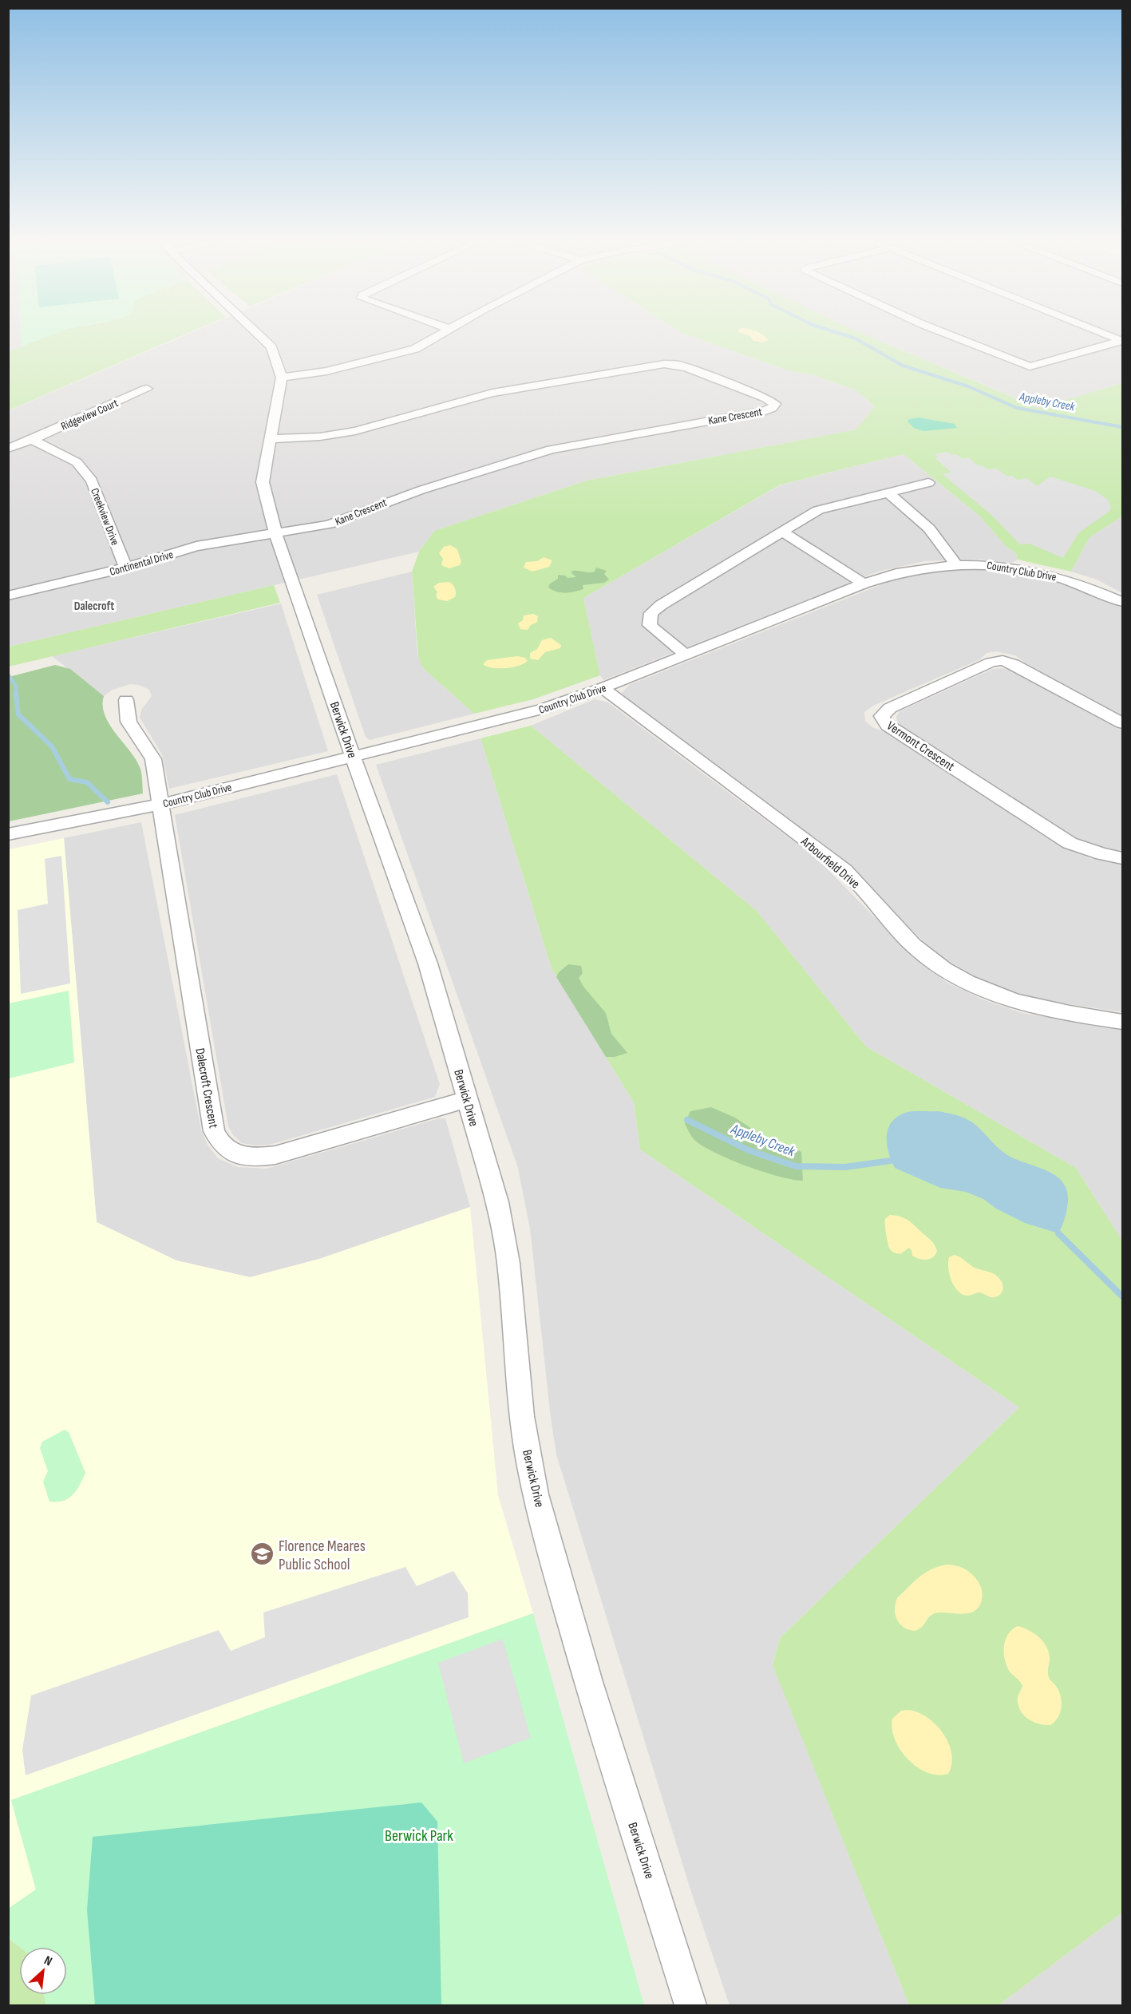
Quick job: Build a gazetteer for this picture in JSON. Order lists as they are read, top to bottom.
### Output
{
  "streets": {
    "street": [
      "Ridgeview Court",
      "Kane Crescent",
      "Creekview Drive",
      "Continental Drive",
      "Country Club Drive",
      "Berwick Drive",
      "Vermont Crescent",
      "Arbourfield Drive",
      "Dalecroft Crescent"
    ]
  },
  "crossings": [
    ["Ridgeview Court", "Creekview Drive"],
    ["Kane Crescent", "Continental Drive"],
    ["Kane Crescent", "Berwick Drive"],
    ["Creekview Drive", "Continental Drive"],
    ["Continental Drive", "Berwick Drive"],
    ["Country Club Drive", "Berwick Drive"],
    ["Country Club Drive", "Arbourfield Drive"],
    ["Country Club Drive", "Dalecroft Crescent"],
    ["Berwick Drive", "Dalecroft Crescent"]
  ],
  "districts": ["Dalecroft"],
  "water": ["Appleby Creek"],
  "parks": ["Berwick Park"],
  "places": {
    "school or university": ["Florence Meares Public School"]
  },
  "north": "top right"
}
